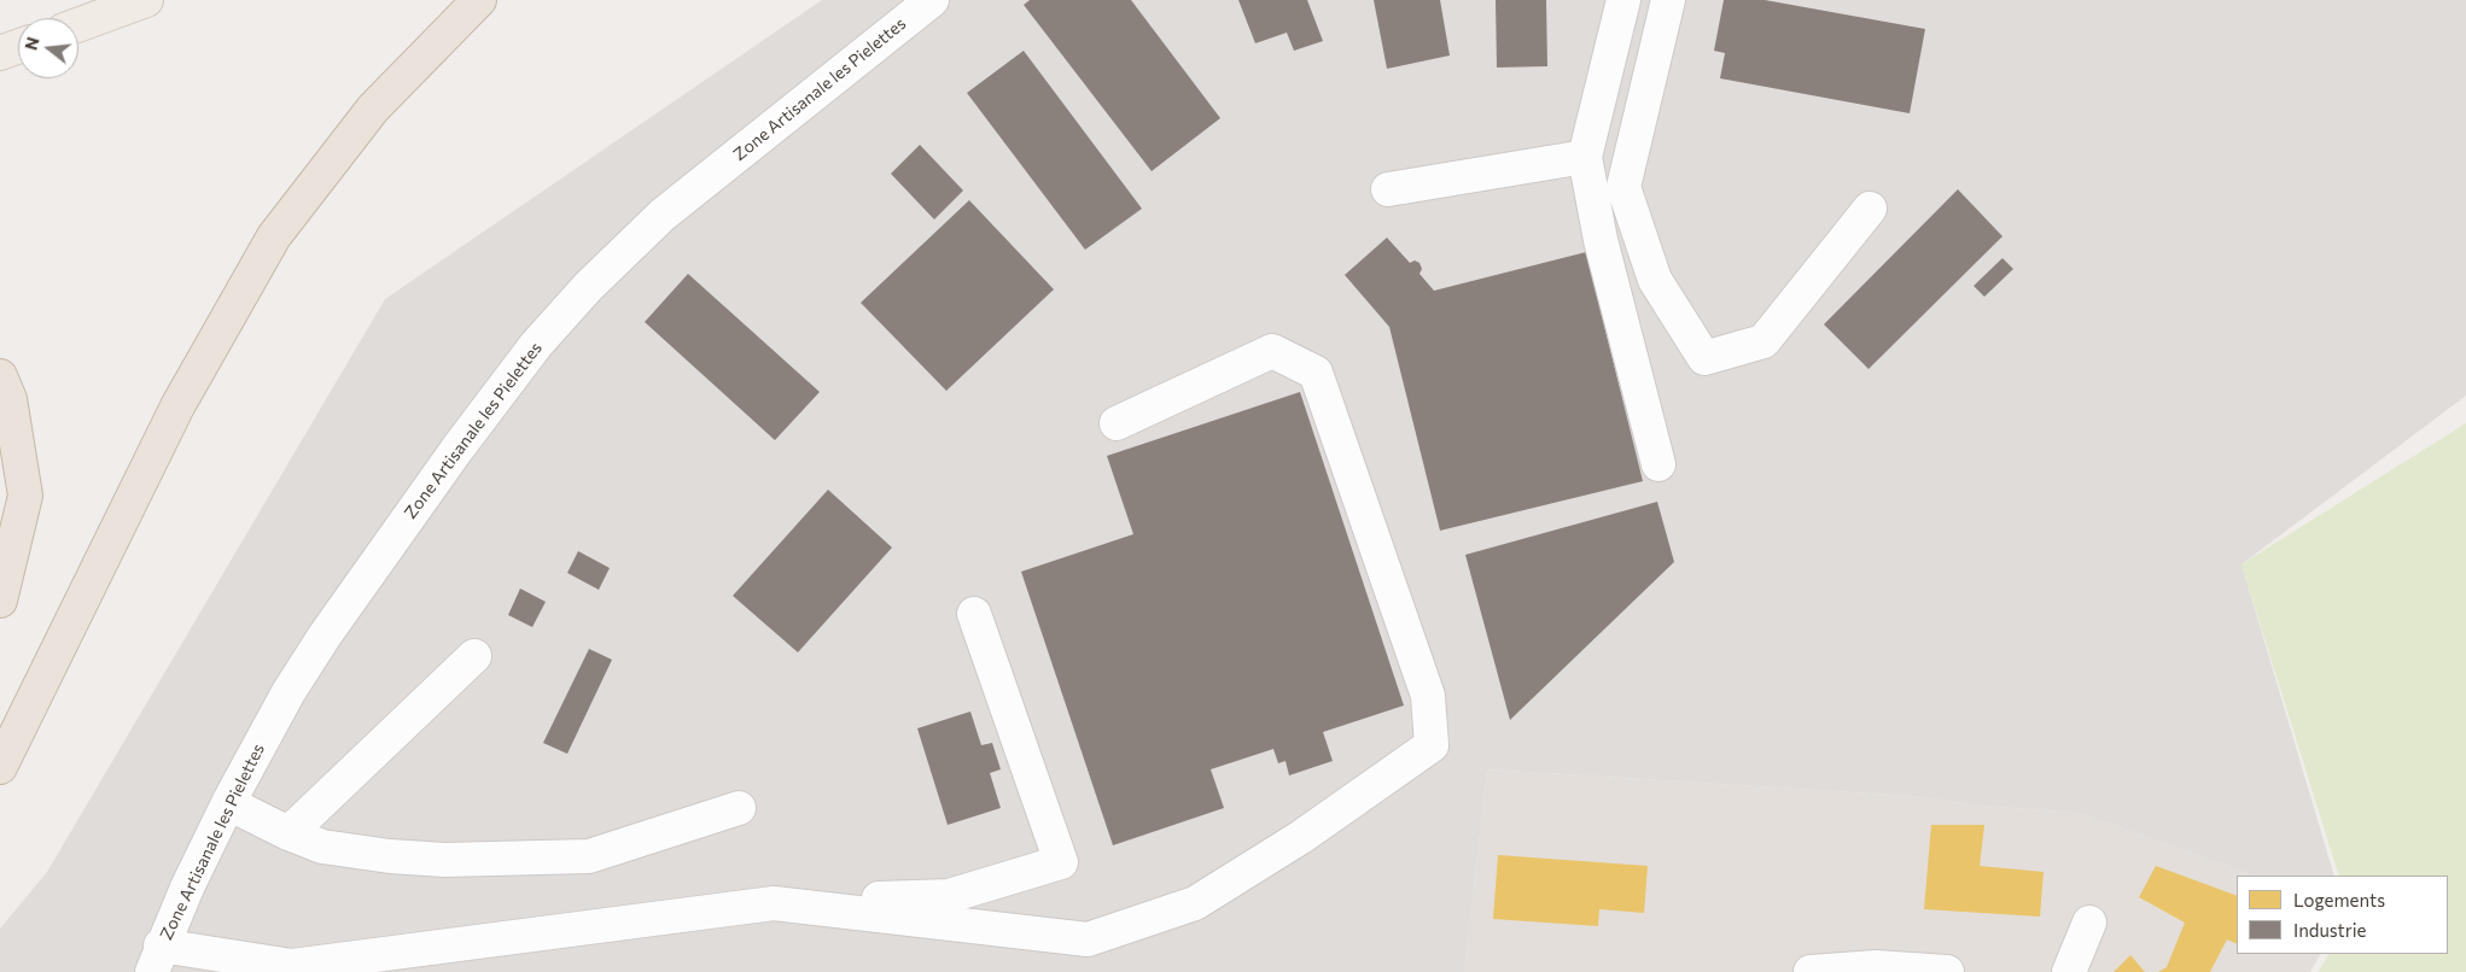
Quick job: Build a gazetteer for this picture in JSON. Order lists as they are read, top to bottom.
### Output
{
  "streets": {
    "street": ["Zone Artisanale les Pielettes"]
  },
  "legend": ["Logements", "Industrie"],
  "north": "left"
}
